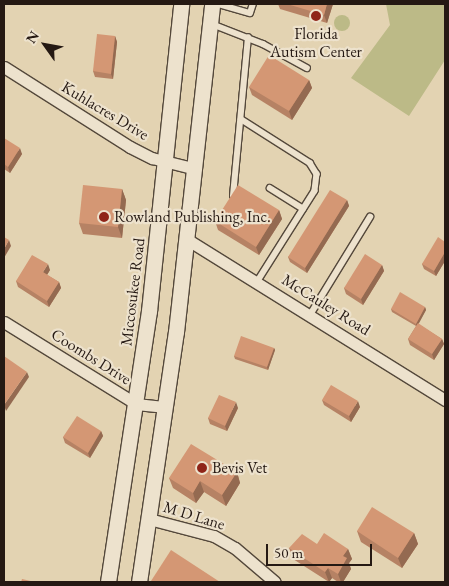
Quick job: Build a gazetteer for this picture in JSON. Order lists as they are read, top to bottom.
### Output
{
  "streets": {
    "street": [
      "Kuhlacres Drive",
      "Miccosukee Road",
      "McCauley Road",
      "Coombs Drive",
      "M D Lane"
    ]
  },
  "crossings": [
    ["Kuhlacres Drive", "Miccosukee Road"],
    ["Miccosukee Road", "Coombs Drive"]
  ],
  "places": ["Florida Autism Center", "Rowland Publishing, Inc.", "Bevis Vet"],
  "scale_bar": "50 m",
  "north": "top left"
}
